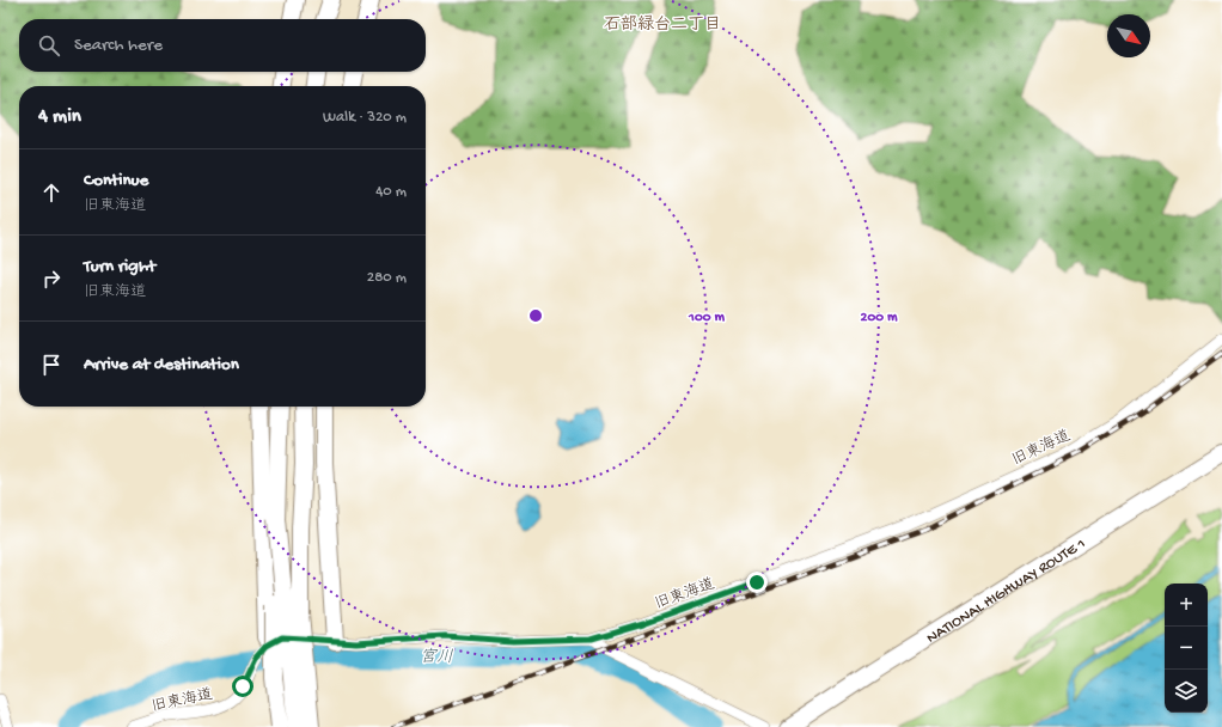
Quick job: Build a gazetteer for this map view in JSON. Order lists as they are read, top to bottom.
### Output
{
  "streets": {
    "highway": ["NATIONAL HIGHWAY ROUTE 1"],
    "street": ["旧東海道"]
  },
  "districts": ["石部緑台二丁目"],
  "water": ["宮川"],
  "north": "bottom right",
  "page": {
    "search": "Search here",
    "heading": ["4 min", "Walk · 320 m"],
    "list": [
      ["Continue", "旧東海道", "40 m"],
      ["Turn right", "旧東海道", "280 m"],
      "Arrive at destination"
    ],
    "map_buttons": ["+", "−"]
  },
  "rings": ["100 m", "200 m"]
}
